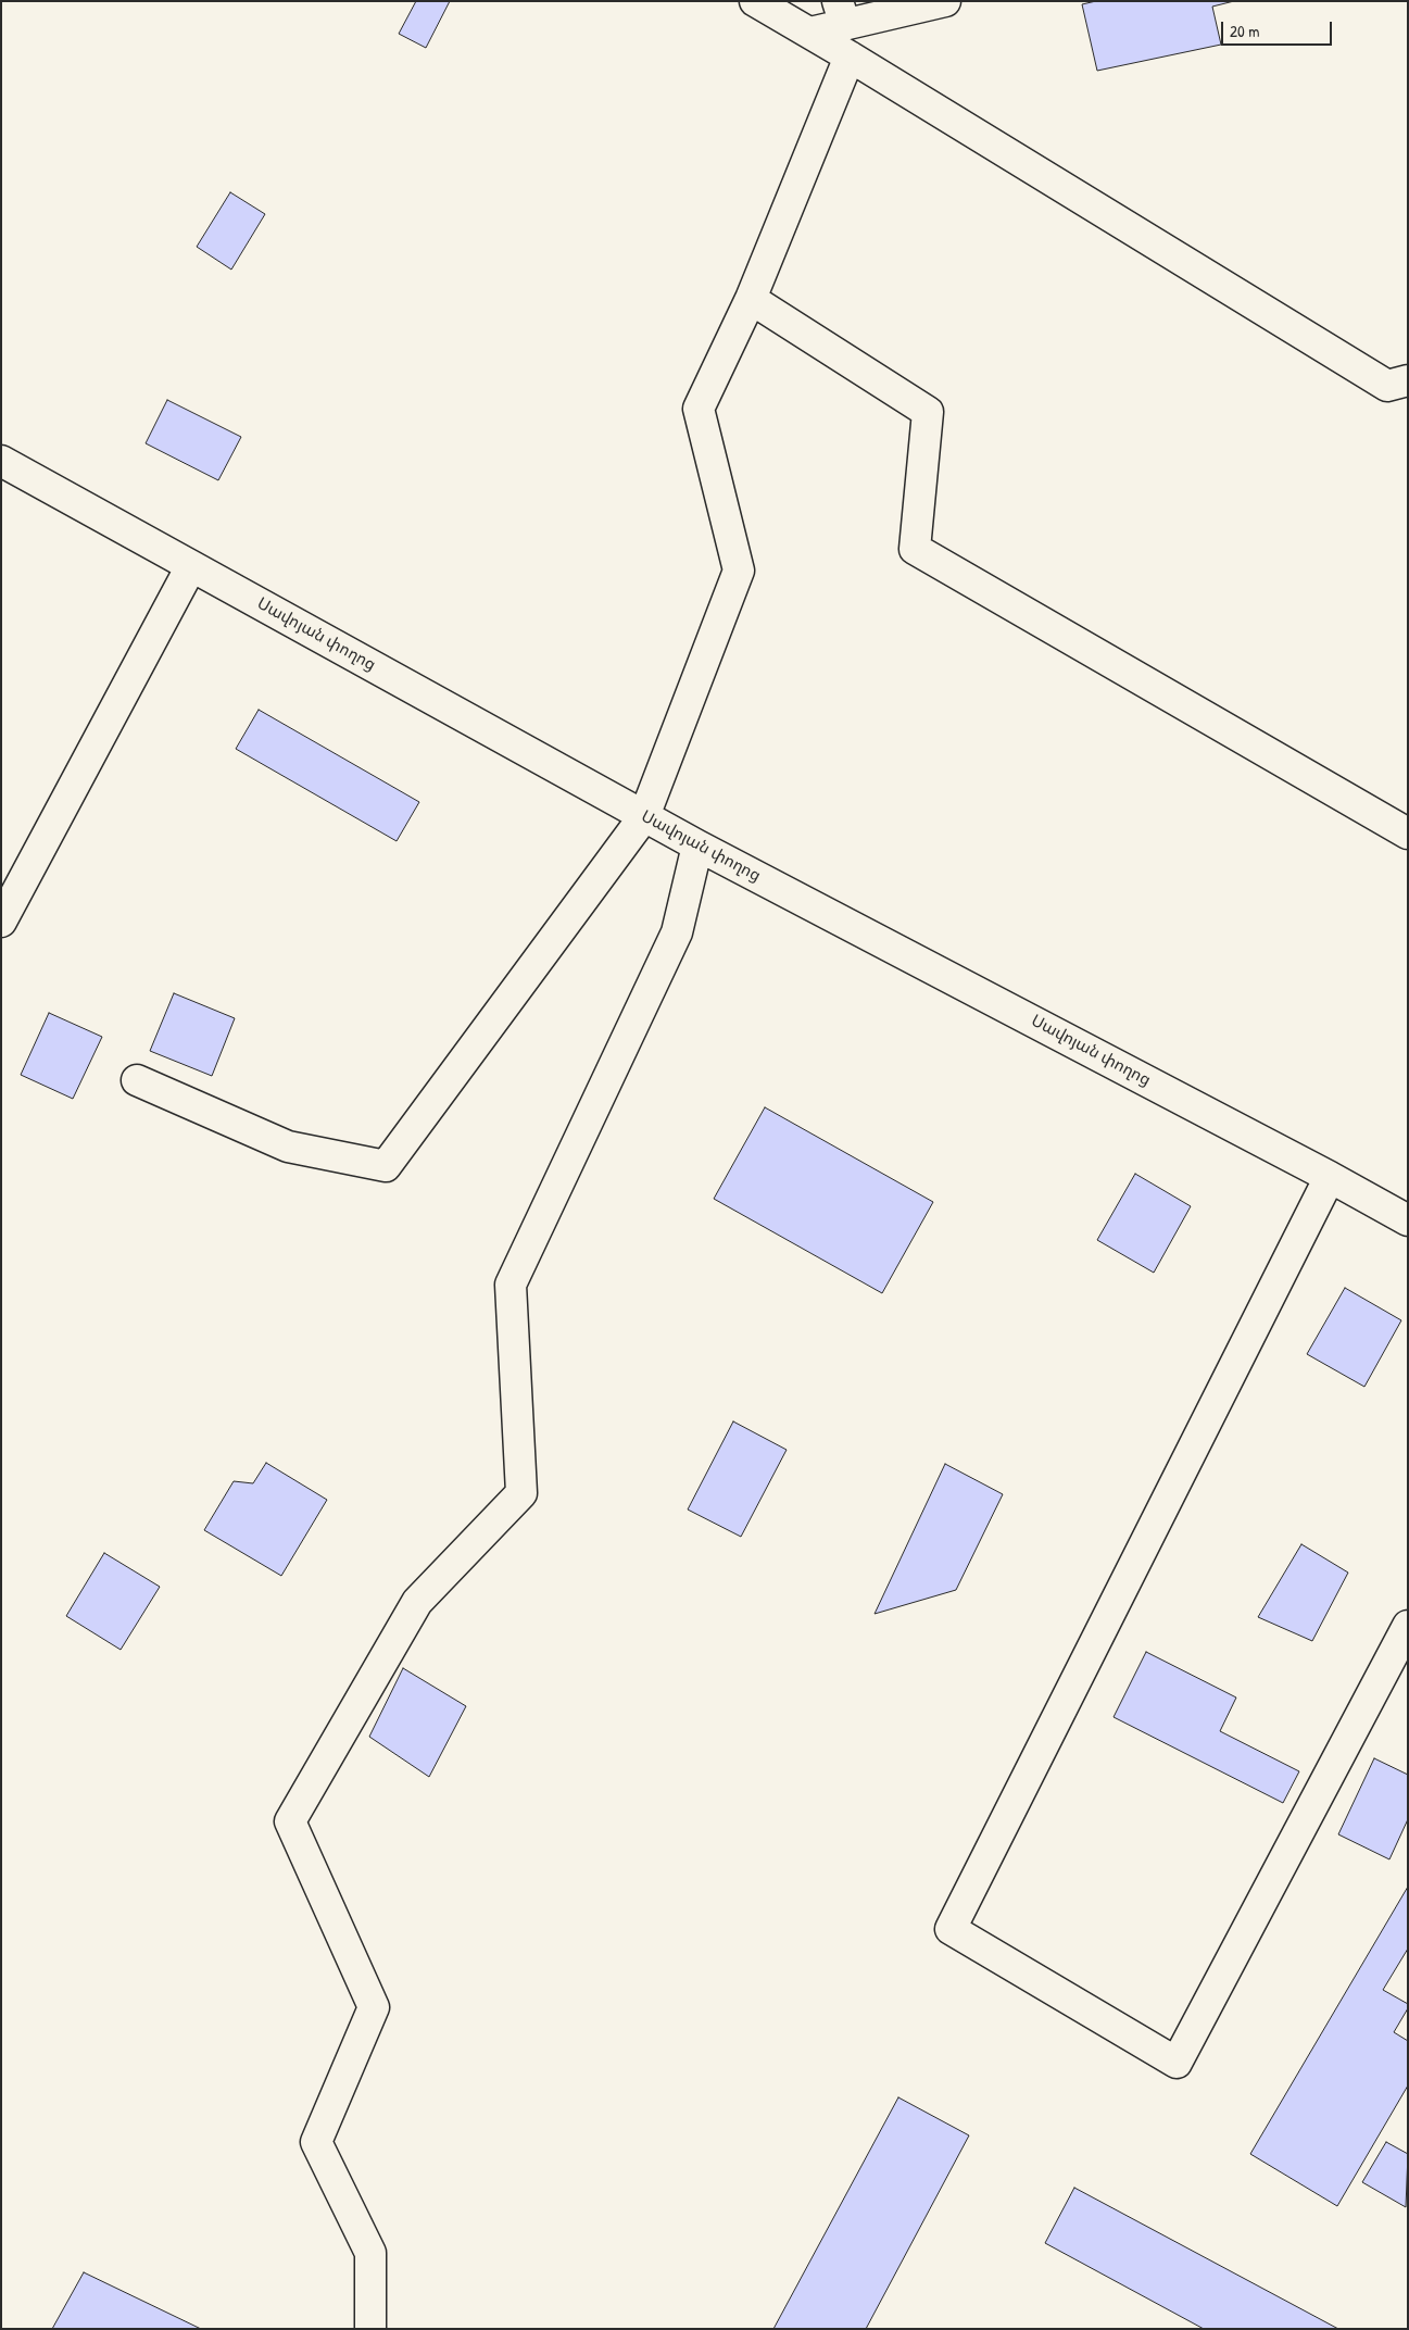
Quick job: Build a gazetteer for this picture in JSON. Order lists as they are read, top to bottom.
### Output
{
  "streets": {
    "street": ["Սավոյան փողոց"]
  },
  "scale_bar": "20 m"
}
